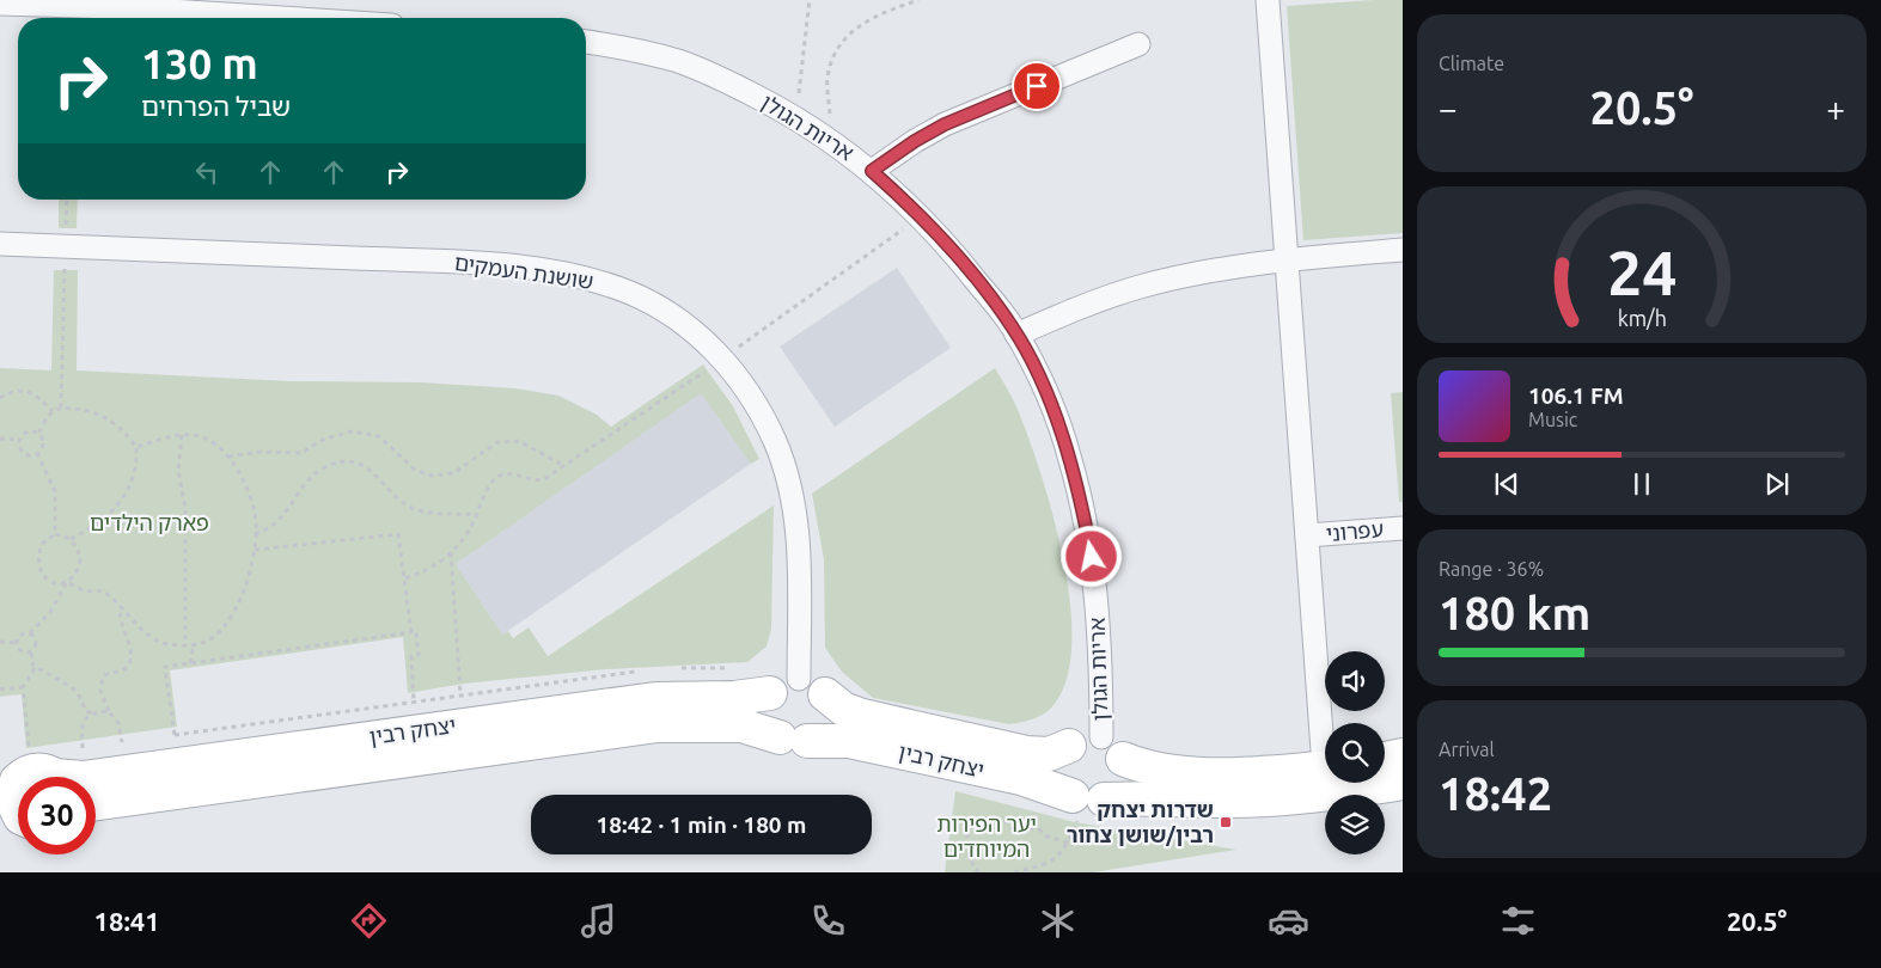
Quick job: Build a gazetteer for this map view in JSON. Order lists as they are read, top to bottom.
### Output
{
  "streets": {
    "main road": ["יצחק רבין"],
    "street": ["אריות הגולן", "שושנת העמקים", "עפרוני"]
  },
  "crossings": [
    ["אריות הגולן", "יצחק רבין"],
    ["שושנת העמקים", "יצחק רבין"]
  ],
  "parks": ["פארק הילדים", "יער הפירות המיוחדים"],
  "places": {
    "transit": ["שדרות יצחק רבין/שושן צחור"]
  },
  "page": {
    "tile": [
      "Climate",
      ["Range · 36%", "180 km"],
      ["Arrival", "18:42"]
    ],
    "turn": ["130 m", "שביל הפרחים"],
    "heat": ["−", "20.5°", "+"],
    "song": ["106.1 FM", "Music"],
    "limit": "30",
    "trip": "18:42 · 1 min · 180 m",
    "tabs": ["18:41", "20.5°"],
    "gauge": ["24", "km/h"]
  }
}
